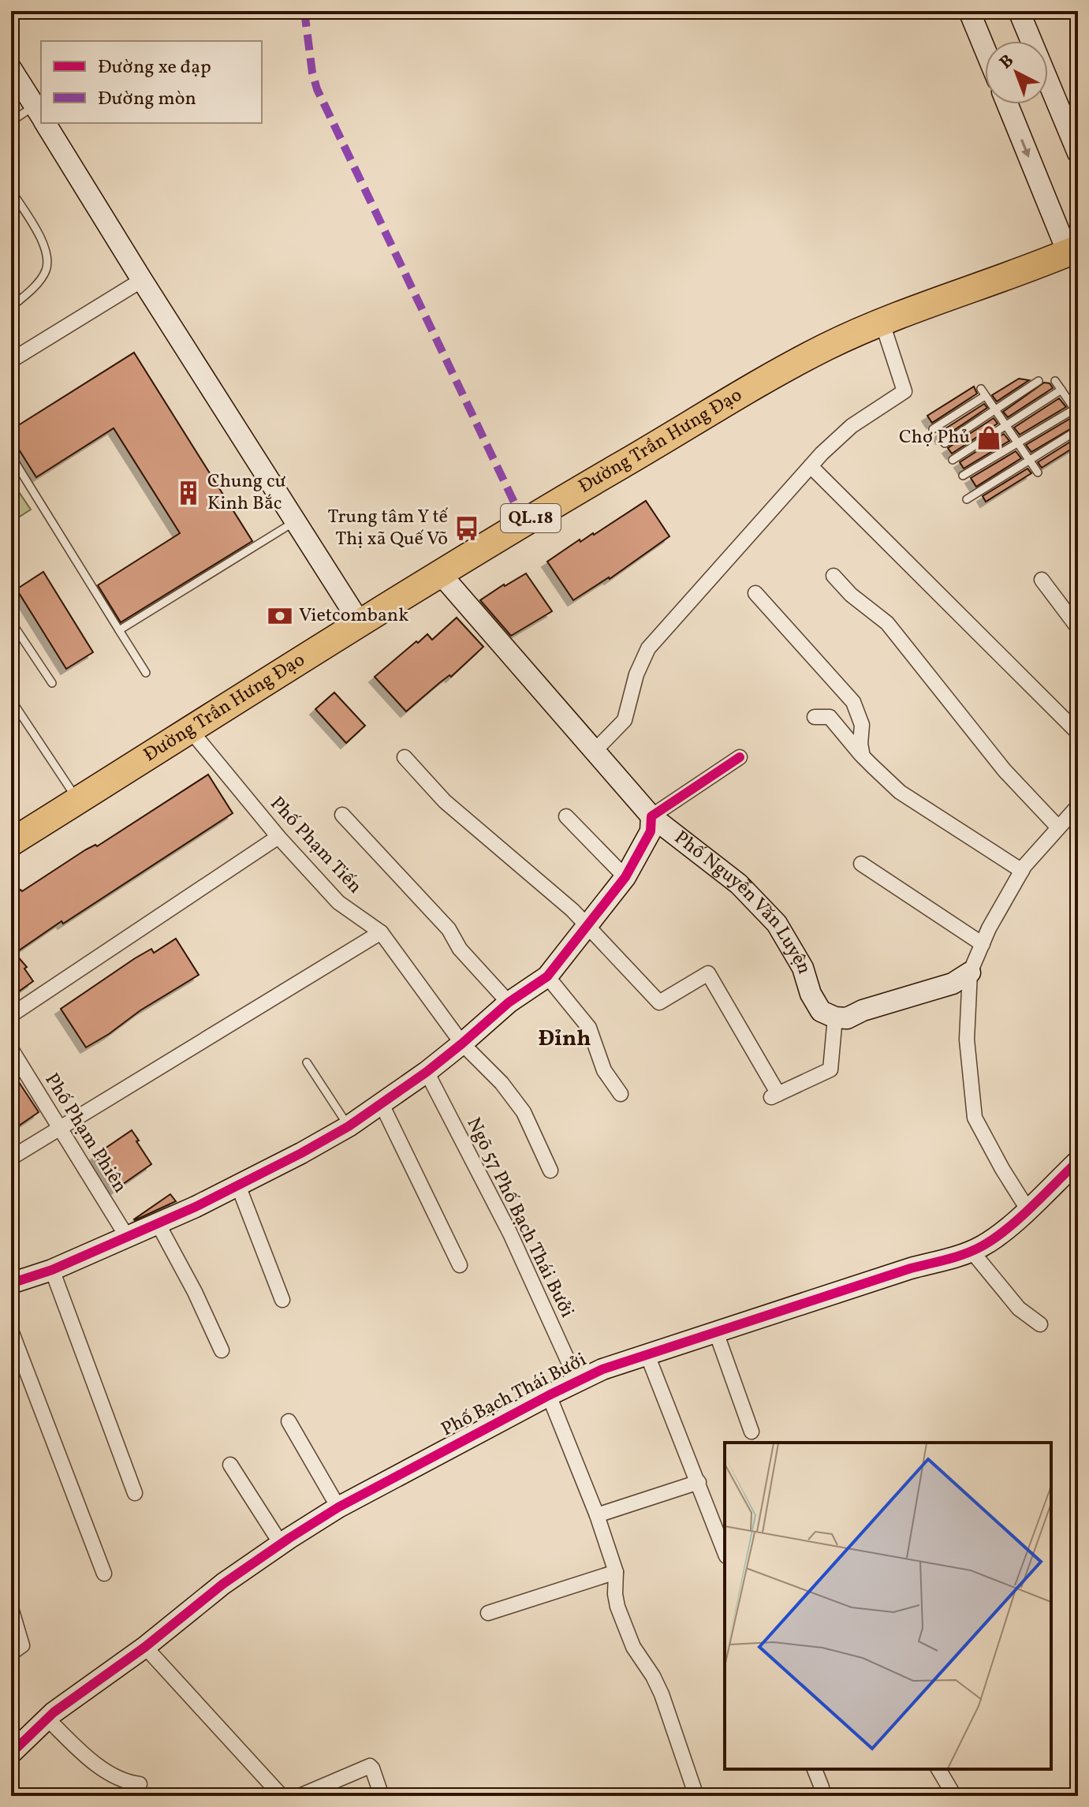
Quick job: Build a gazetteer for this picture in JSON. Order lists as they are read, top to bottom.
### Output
{
  "streets": {
    "highway": ["Đường Trần Hưng Đạo", "QL.18"],
    "street": [
      "Phố Phạm Tiến",
      "Phố Nguyễn Văn Luyện",
      "Phố Phạm Phiên",
      "Ngõ 57 Phố Bạch Thái Bưởi",
      "Phố Bạch Thái Bưởi"
    ]
  },
  "crossings": [
    ["Đường Trần Hưng Đạo", "Phố Phạm Tiến"],
    ["Đường Trần Hưng Đạo", "Phố Nguyễn Văn Luyện"],
    ["Ngõ 57 Phố Bạch Thái Bưởi", "Phố Bạch Thái Bưởi"]
  ],
  "districts": ["Đỉnh"],
  "places": {
    "shop": ["Chợ Phủ"],
    "building": ["Chung cư Kinh Bắc"],
    "bus stop": ["Trung tâm Y tế Thị xã Quế Võ"],
    "bank": ["Vietcombank"]
  },
  "legend": ["Đường xe đạp", "Đường mòn"],
  "north": "top left"
}
